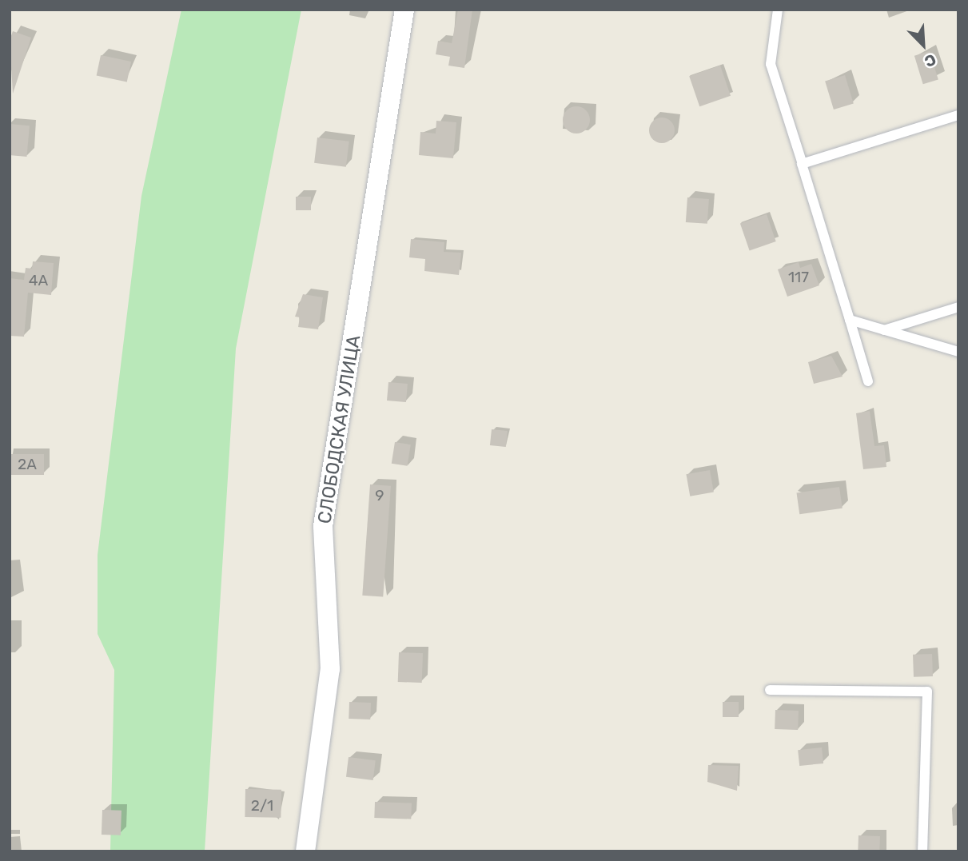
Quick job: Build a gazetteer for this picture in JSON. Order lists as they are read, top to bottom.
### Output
{
  "streets": {
    "street": ["СЛОБОДСКАЯ УЛИЦА"]
  },
  "house_numbers": [
    "117",
    "4А",
    "2А",
    "9",
    "2/1"
  ],
  "north": "bottom right"
}
